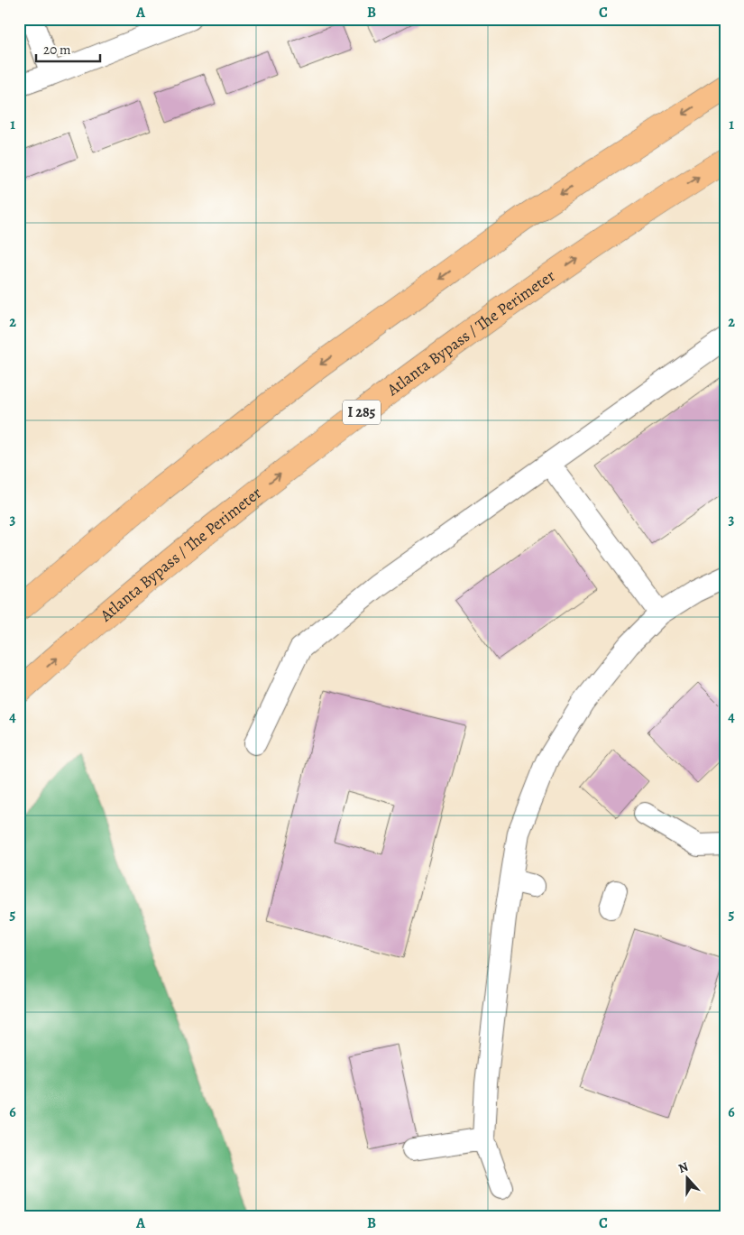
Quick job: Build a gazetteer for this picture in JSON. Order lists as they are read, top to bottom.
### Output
{
  "streets": {
    "highway": ["Atlanta Bypass / The Perimeter", "I 285"]
  },
  "scale_bar": "20 m",
  "north": "top",
  "grid": {
    "columns": ["A", "B", "C"],
    "rows": [
      "1",
      "2",
      "3",
      "4",
      "5",
      "6"
    ]
  }
}
